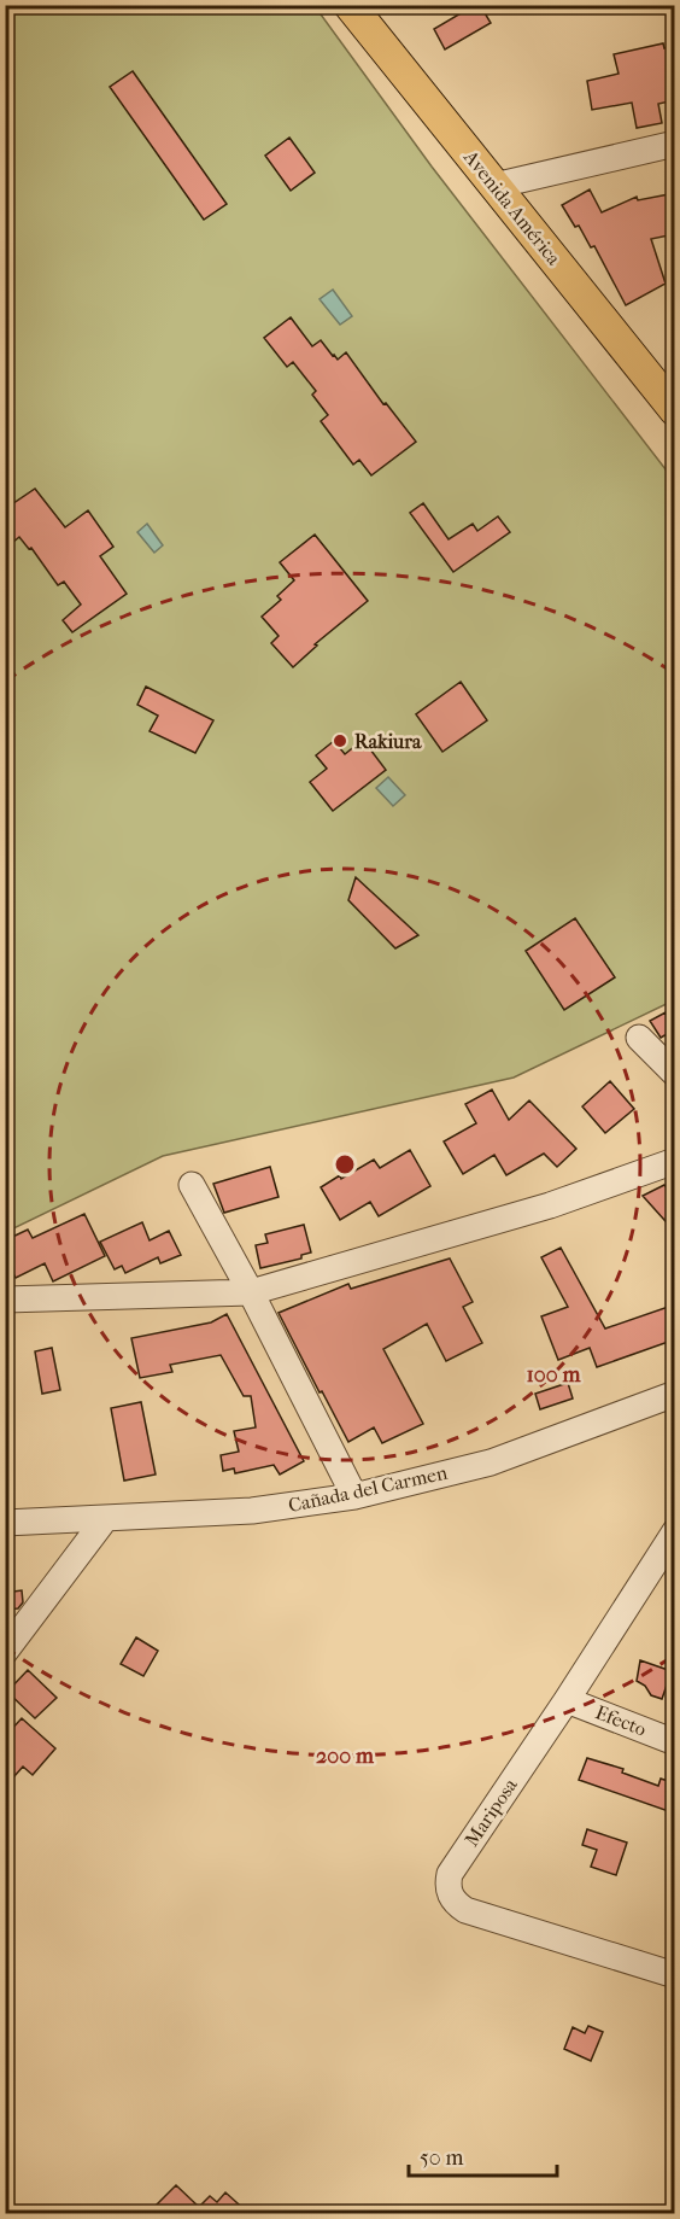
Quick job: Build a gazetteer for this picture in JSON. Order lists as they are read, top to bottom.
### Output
{
  "streets": {
    "main road": ["Avenida América"],
    "street": ["Cañada del Carmen", "Efecto", "Mariposa"]
  },
  "crossings": [
    ["Efecto", "Mariposa"]
  ],
  "places": ["Rakiura"],
  "scale_bar": "50 m",
  "rings": ["100 m", "200 m"]
}
